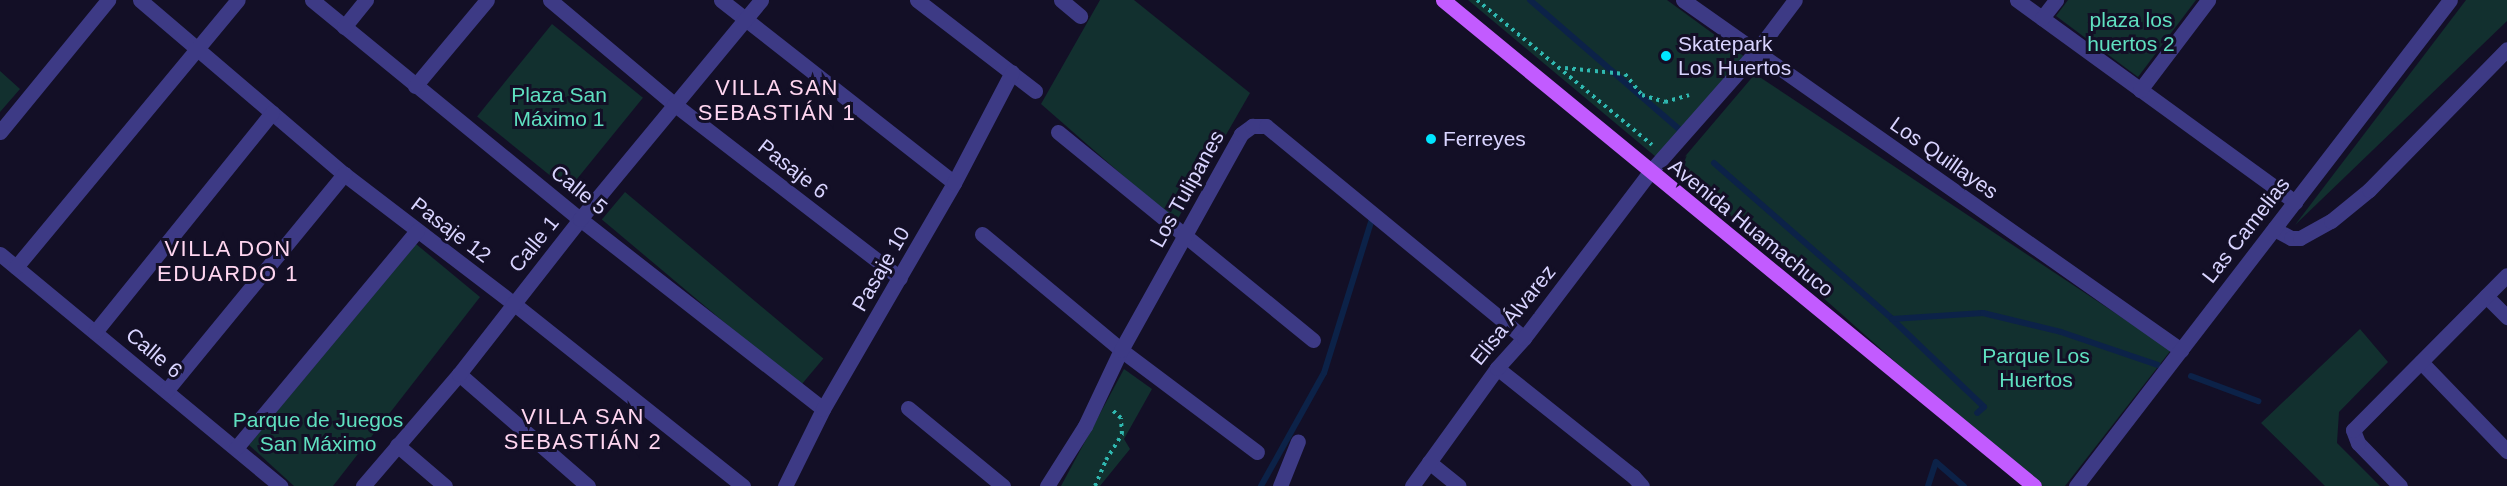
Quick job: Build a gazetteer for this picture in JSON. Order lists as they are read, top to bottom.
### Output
{
  "streets": {
    "main road": ["Avenida Huamachuco"],
    "street": [
      "Los Quillayes",
      "Pasaje 6",
      "Los Tulipanes",
      "Calle 5",
      "Pasaje 12",
      "Las Camelias",
      "Calle 1",
      "Pasaje 10",
      "Elisa Álvarez",
      "Calle 6"
    ]
  },
  "crossings": [
    ["Los Quillayes", "Las Camelias"],
    ["Los Quillayes", "Elisa Álvarez"],
    ["Pasaje 6", "Calle 1"],
    ["Pasaje 6", "Pasaje 10"],
    ["Los Tulipanes", "Elisa Álvarez"],
    ["Calle 5", "Calle 1"],
    ["Calle 5", "Pasaje 10"],
    ["Avenida Huamachuco", "Elisa Álvarez"],
    ["Pasaje 12", "Calle 1"]
  ],
  "districts": ["VILLA SAN SEBASTIÁN 1", "VILLA DON EDUARDO 1", "VILLA SAN SEBASTIÁN 2"],
  "parks": [
    "plaza los huertos 2",
    "Plaza San Máximo 1",
    "Parque Los Huertos",
    "Parque de Juegos San Máximo"
  ],
  "places": ["Skatepark Los Huertos", "Ferreyes"]
}
